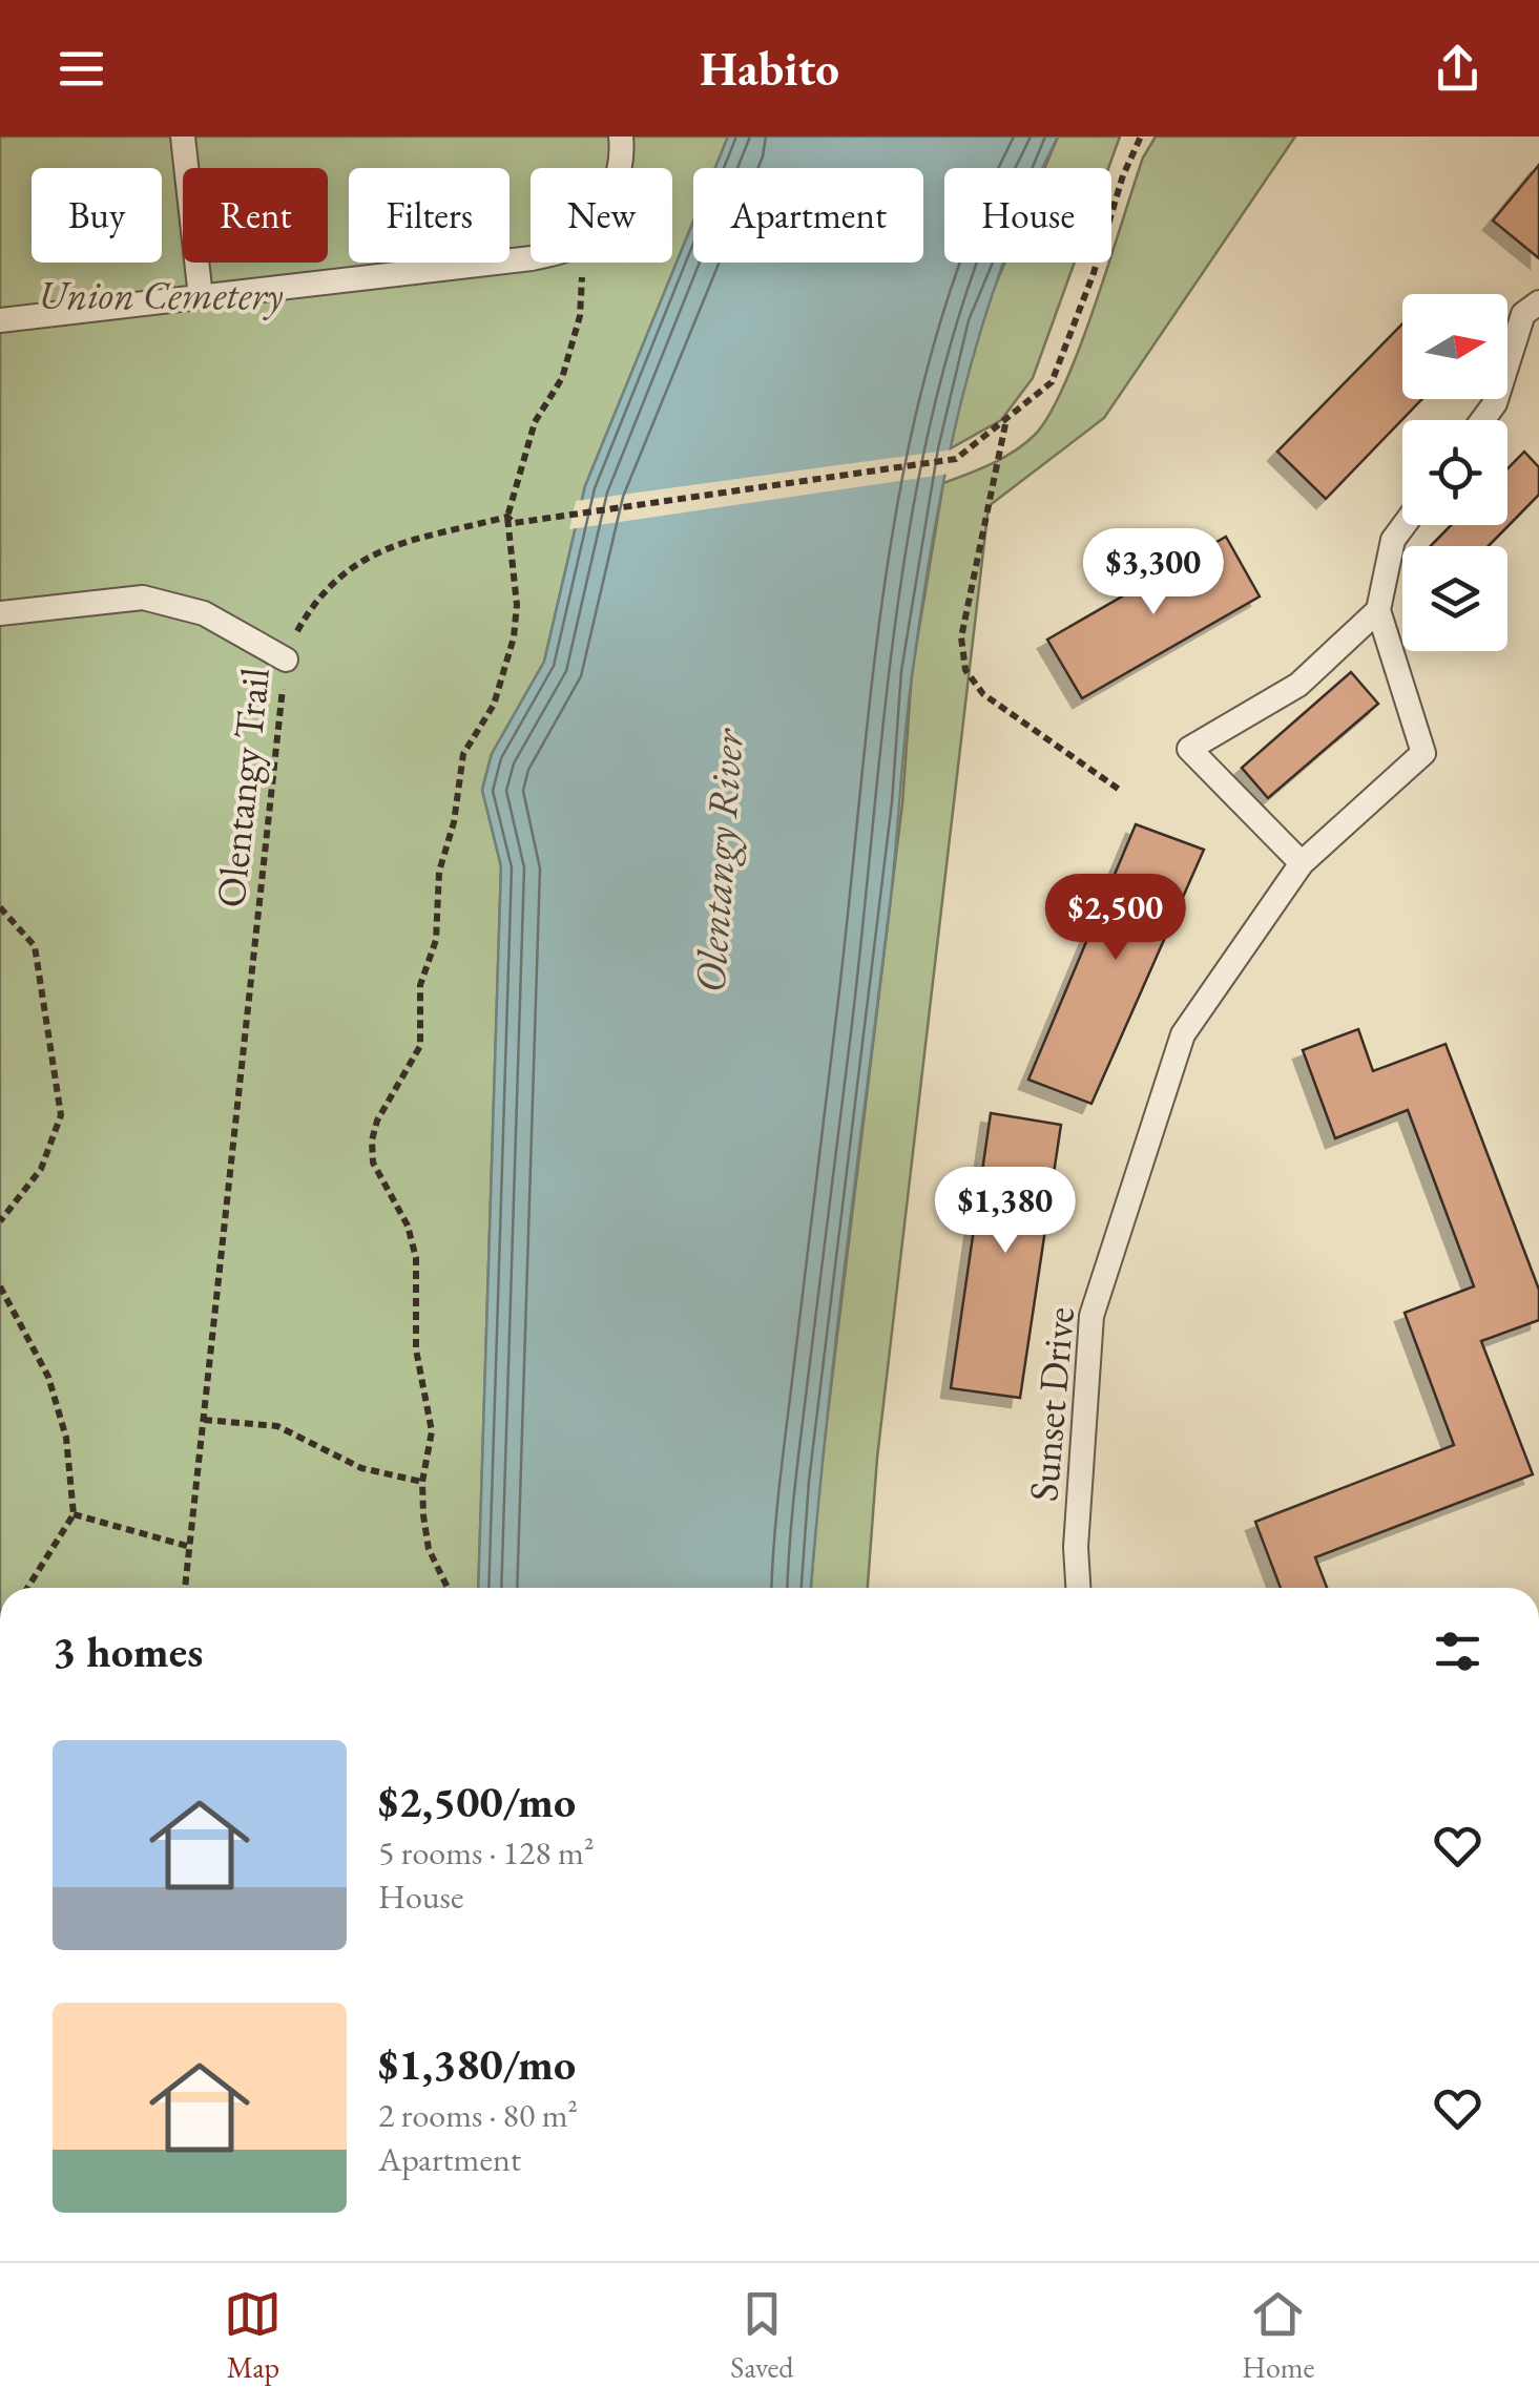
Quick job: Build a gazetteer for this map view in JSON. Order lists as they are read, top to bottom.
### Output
{
  "streets": {
    "lane": ["Sunset Drive"],
    "path": ["Olentangy Trail"]
  },
  "water": ["Olentangy River"],
  "parks": ["Union Cemetery"],
  "north": "right",
  "page": {
    "header": "Habito",
    "chip": [
      "Buy",
      "Rent",
      "Filters",
      "New",
      "Apartment",
      "House"
    ],
    "price": ["$3,300", "$2,500", "$1,380"],
    "heading": "3 homes",
    "list": [
      {
        "name": "$2,500/mo",
        "note": "5 rooms · 128 m² · House"
      },
      {
        "name": "$1,380/mo",
        "note": "2 rooms · 80 m² · Apartment"
      }
    ],
    "tabs": ["Map", "Saved", "Home"]
  }
}
